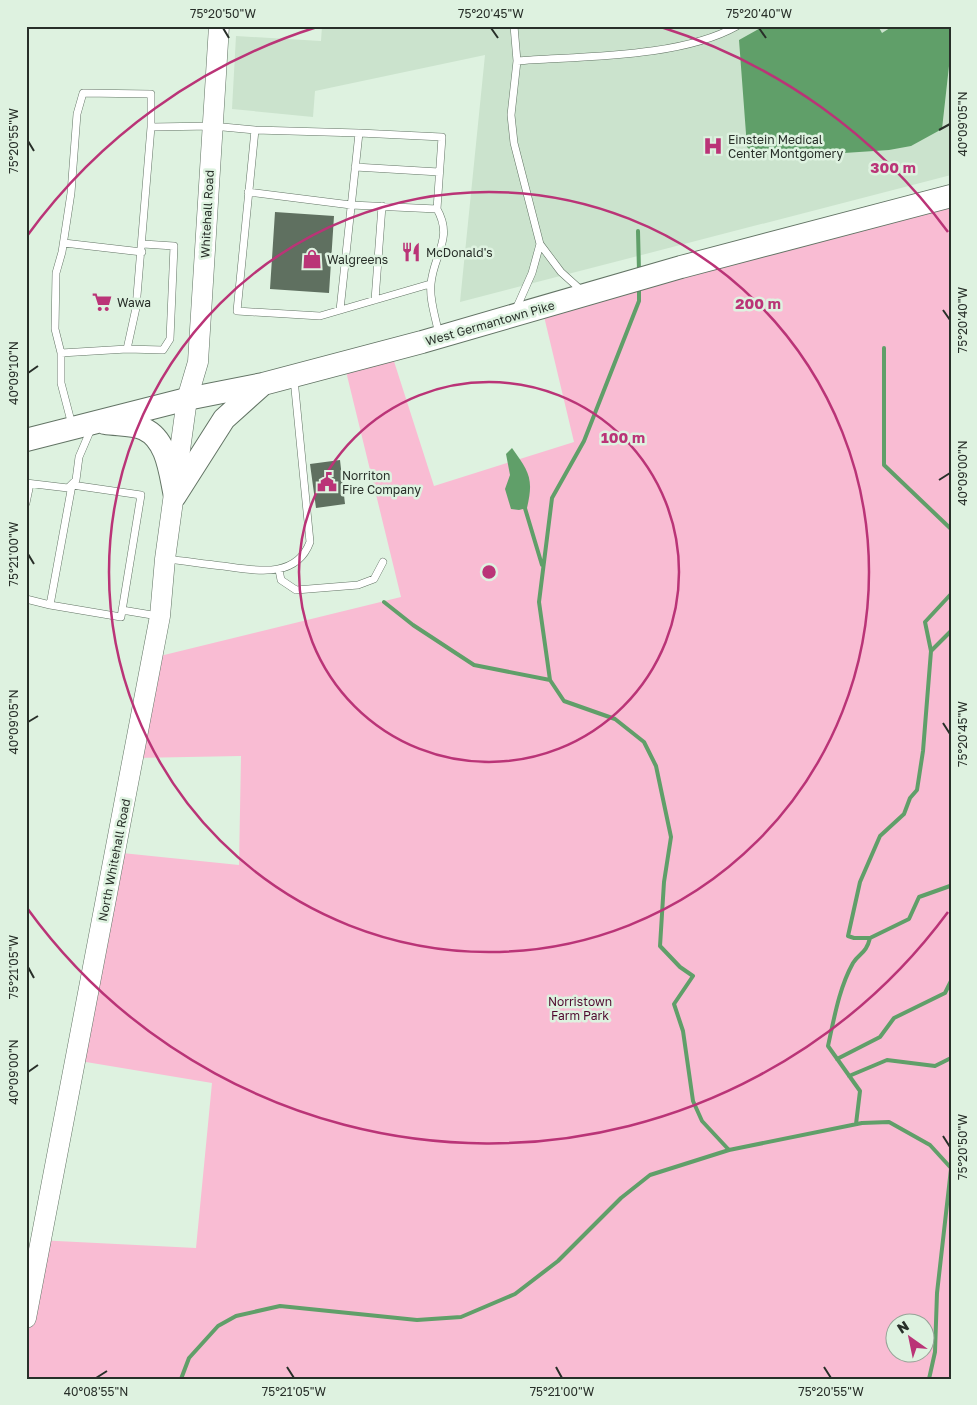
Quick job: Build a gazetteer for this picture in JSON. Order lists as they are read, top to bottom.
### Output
{
  "streets": {
    "main road": ["Whitehall Road", "West Germantown Pike", "North Whitehall Road"]
  },
  "crossings": [
    ["Whitehall Road", "West Germantown Pike"],
    ["Whitehall Road", "North Whitehall Road"],
    ["West Germantown Pike", "North Whitehall Road"]
  ],
  "parks": ["Norristown Farm Park"],
  "places": {
    "hospital": ["Einstein Medical Center Montgomery"],
    "restaurant": ["McDonald's"],
    "shop": ["Walgreens"],
    "supermarket": ["Wawa"],
    "public building": ["Norriton Fire Company"]
  },
  "north": "top left",
  "coordinates": [
    "75°20'50\"W",
    "75°20'45\"W",
    "75°20'40\"W",
    "40°09'05\"N",
    "75°20'55\"W",
    "40°09'10\"N",
    "40°09'00\"N",
    "75°21'00\"W",
    "75°21'05\"W",
    "40°08'55\"N"
  ],
  "rings": ["300 m", "200 m", "100 m"]
}
